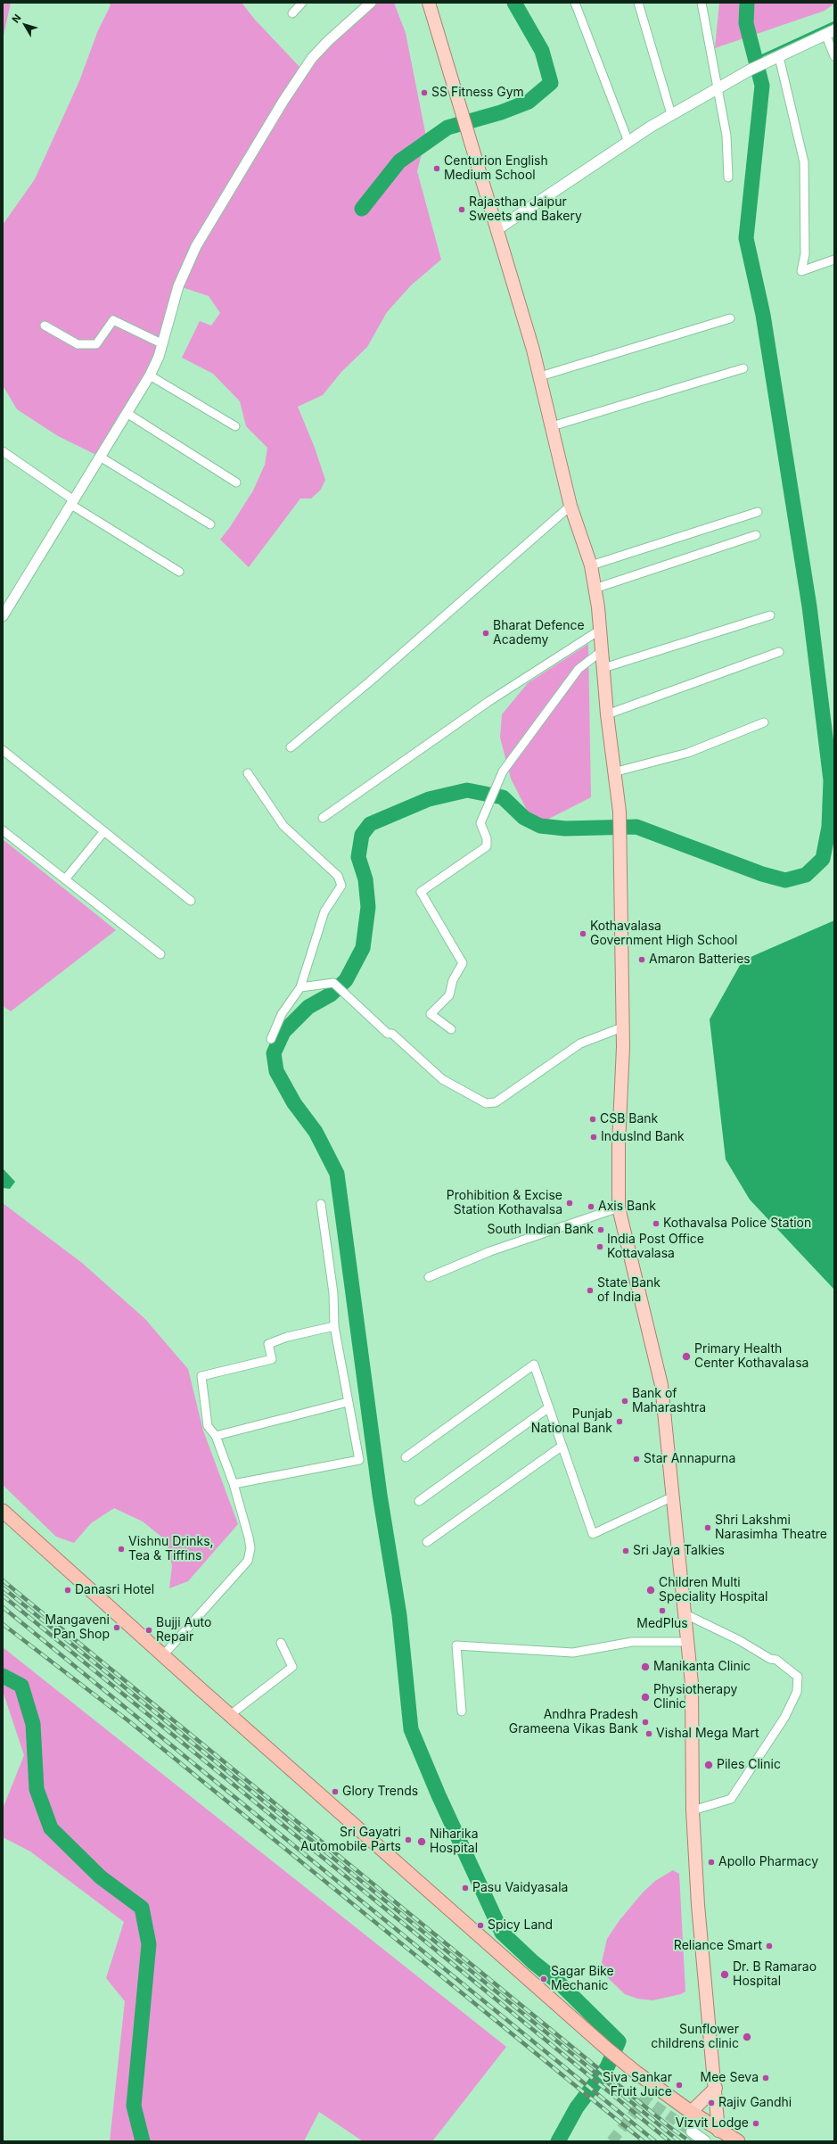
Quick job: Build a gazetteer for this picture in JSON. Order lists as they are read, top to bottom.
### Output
{
  "places": [
    "SS Fitness Gym",
    "Centurion English Medium School",
    "Rajasthan Jaipur Sweets and Bakery",
    "Bharat Defence Academy",
    "Kothavalasa Government High School",
    "Amaron Batteries",
    "CSB Bank",
    "IndusInd Bank",
    "Prohibition & Excise Station Kothavalsa",
    "Axis Bank",
    "Kothavalsa Police Station",
    "South Indian Bank",
    "India Post Office Kottavalasa",
    "State Bank of India",
    "Primary Health Center Kothavalasa",
    "Bank of Maharashtra",
    "Punjab National Bank",
    "Star Annapurna",
    "Shri Lakshmi Narasimha Theatre",
    "Vishnu Drinks, Tea & Tiffins",
    "Sri Jaya Talkies",
    "Danasri Hotel",
    "Children Multi Speciality Hospital",
    "MedPlus",
    "Mangaveni Pan Shop",
    "Bujji Auto Repair",
    "Manikanta Clinic",
    "Physiotherapy Clinic",
    "Andhra Pradesh Grameena Vikas Bank",
    "Vishal Mega Mart",
    "Piles Clinic",
    "Glory Trends",
    "Sri Gayatri Automobile Parts",
    "Niharika Hospital",
    "Apollo Pharmacy",
    "Pasu Vaidyasala",
    "Spicy Land",
    "Reliance Smart",
    "Dr. B Ramarao Hospital",
    "Sagar Bike Mechanic",
    "Sunflower childrens clinic",
    "Mee Seva",
    "Siva Sankar Fruit Juice",
    "Rajiv Gandhi",
    "Vizvit Lodge"
  ],
  "north": "top left"
}
